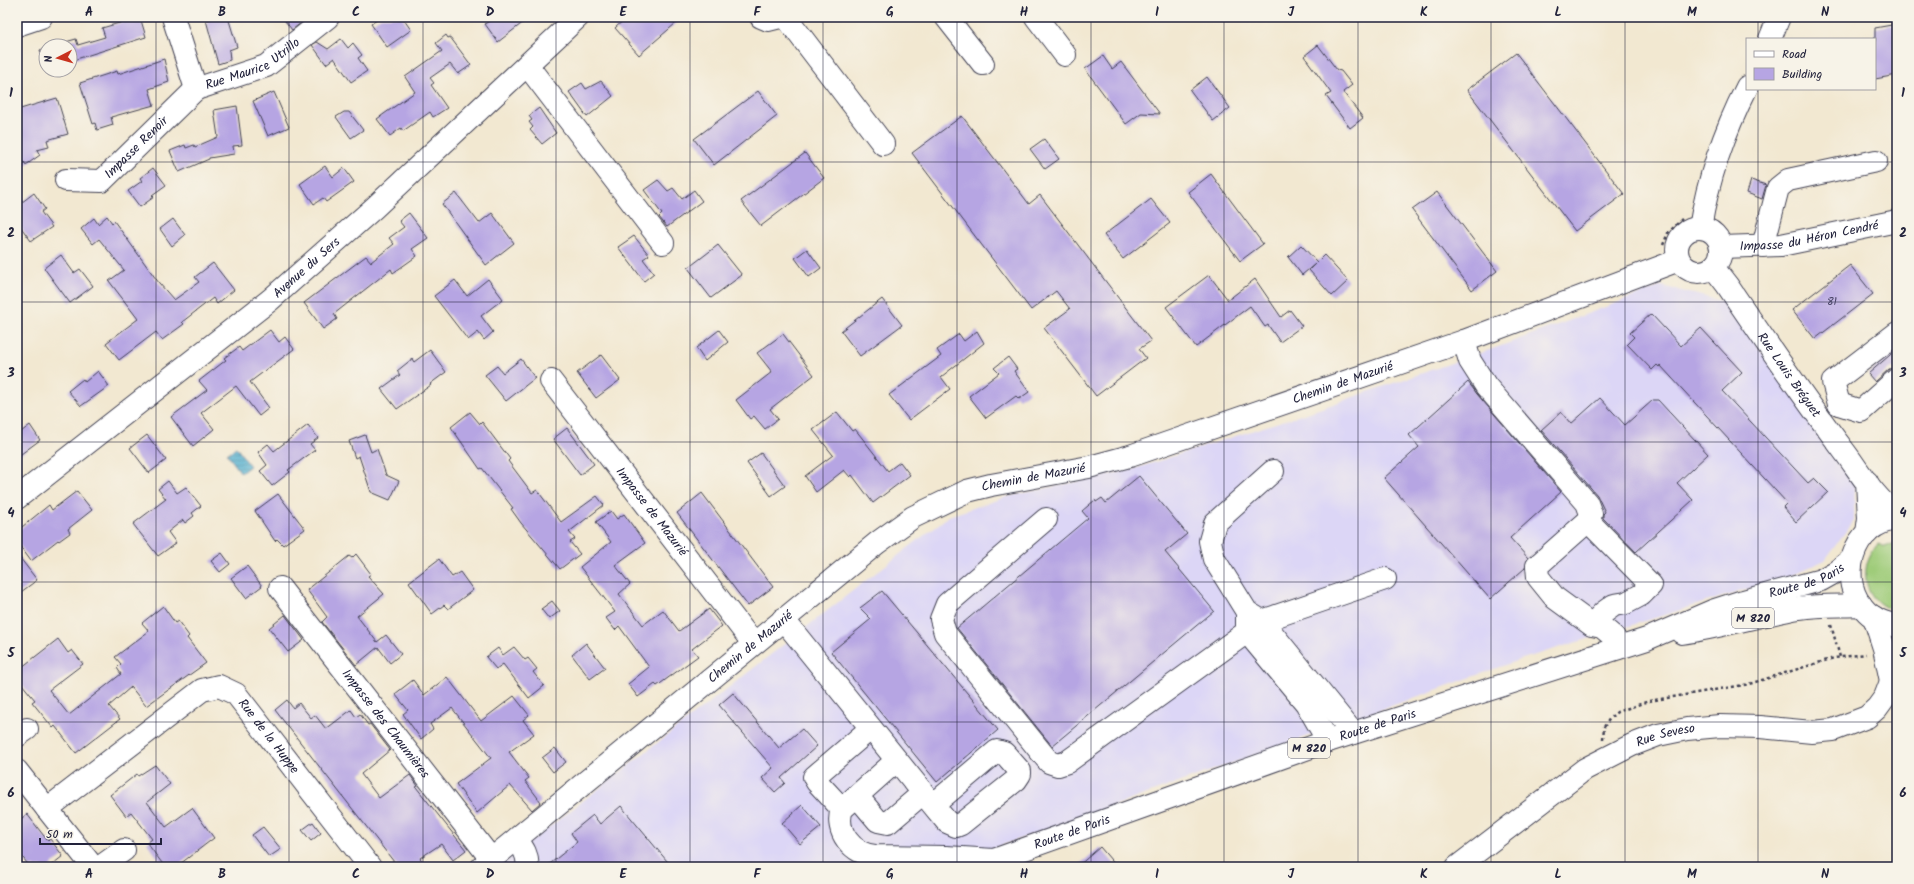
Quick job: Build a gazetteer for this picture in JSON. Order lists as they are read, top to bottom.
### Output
{
  "streets": {
    "street": [
      "Rue Maurice Utrillo",
      "Impasse Renoir",
      "Impasse du Héron Cendré",
      "Avenue du Sers",
      "Rue Louis Bréguet",
      "Chemin de Mazurié",
      "Impasse de Mazurié",
      "Route de Paris",
      "M 820",
      "Impasse des Chaumières",
      "Rue de la Huppe",
      "Rue Seveso"
    ]
  },
  "crossings": [
    ["Rue Maurice Utrillo", "Impasse Renoir"],
    ["Impasse du Héron Cendré", "Rue Louis Bréguet"],
    ["Impasse du Héron Cendré", "Chemin de Mazurié"],
    ["Rue Louis Bréguet", "Chemin de Mazurié"],
    ["Chemin de Mazurié", "Impasse de Mazurié"],
    ["Chemin de Mazurié", "Impasse des Chaumières"],
    ["Route de Paris", "Rue Seveso"]
  ],
  "house_numbers": ["81"],
  "legend": ["Road", "Building"],
  "scale_bar": "50 m",
  "north": "left",
  "grid": {
    "columns": [
      "A",
      "B",
      "C",
      "D",
      "E",
      "F",
      "G",
      "H",
      "I",
      "J",
      "K",
      "L",
      "M",
      "N"
    ],
    "rows": [
      "1",
      "2",
      "3",
      "4",
      "5",
      "6"
    ]
  }
}
